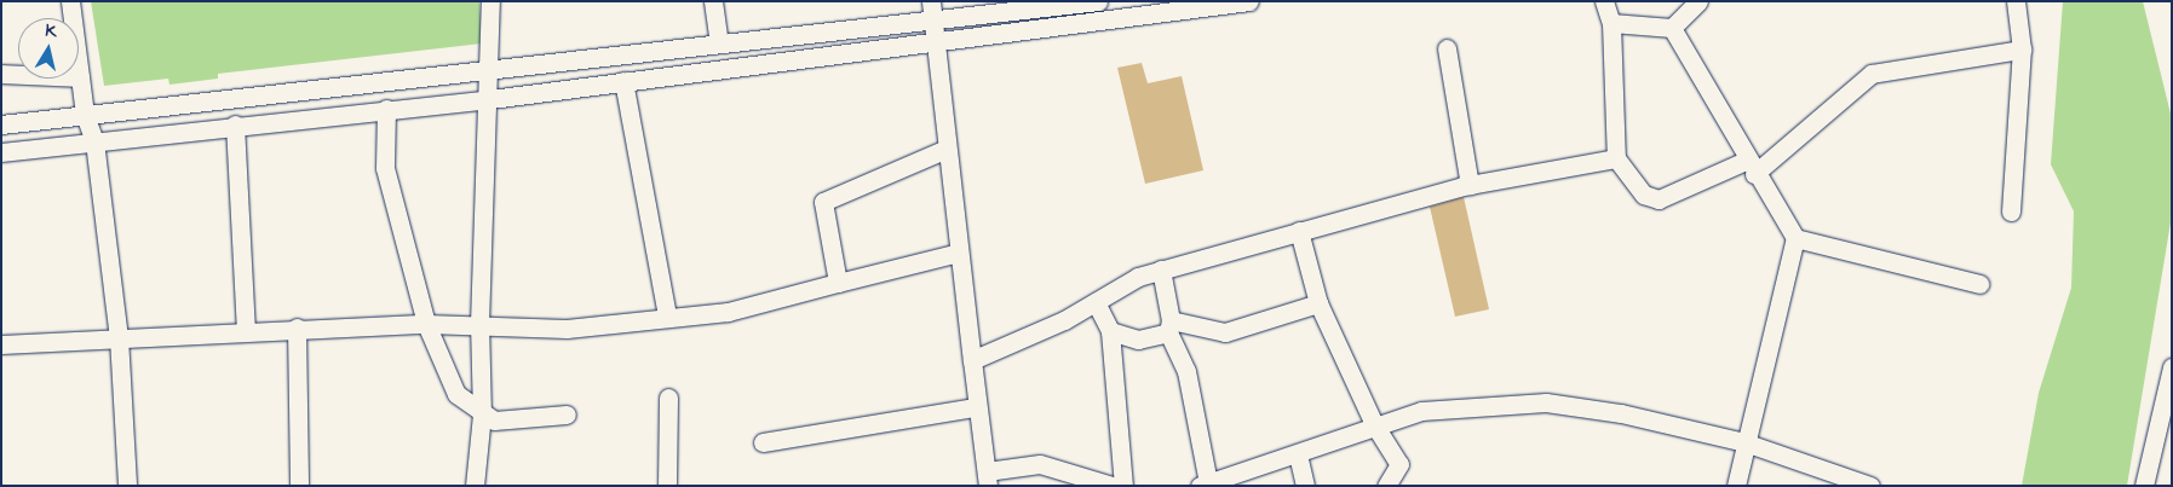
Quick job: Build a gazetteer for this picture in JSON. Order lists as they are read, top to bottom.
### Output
{
  "north": "top"
}
